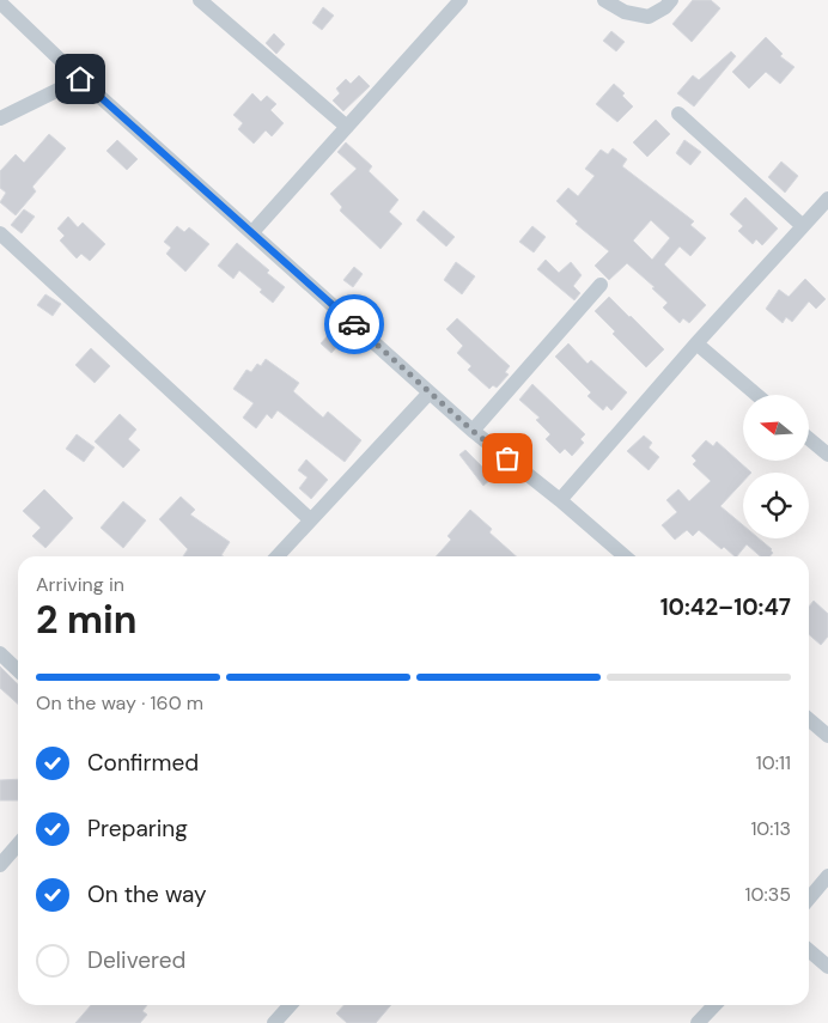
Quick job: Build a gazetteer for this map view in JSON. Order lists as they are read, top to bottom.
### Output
{
  "north": "left",
  "page": {
    "heading": ["2 min", "Arriving in", "10:42–10:47"],
    "bar": "On the way · 160 m",
    "list": [
      ["Confirmed", "10:11"],
      ["Preparing", "10:13"],
      ["On the way", "10:35"],
      "Delivered"
    ]
  }
}
